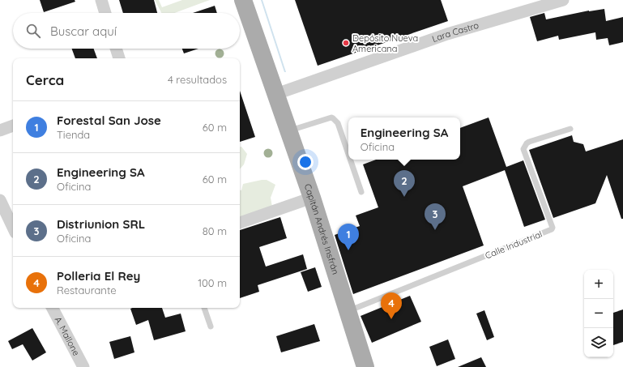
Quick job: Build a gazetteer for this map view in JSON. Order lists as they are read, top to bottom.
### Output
{
  "streets": {
    "main road": ["Capitán Andrés Insfrán"],
    "street": ["Lara Castro", "A. Mallone"],
    "lane": ["Calle Industrial"]
  },
  "crossings": [
    ["Lara Castro", "Capitán Andrés Insfrán"],
    ["Capitán Andrés Insfrán", "Calle Industrial"]
  ],
  "places": ["Depósito Nueva Americana"],
  "page": {
    "search": "Buscar aquí",
    "heading": ["Cerca", "4 resultados"],
    "list": [
      {
        "mark": "1",
        "name": "Forestal San Jose",
        "note": "Tienda",
        "value": "60 m"
      },
      {
        "mark": "2",
        "name": "Engineering SA",
        "note": "Oficina",
        "value": "60 m"
      },
      {
        "mark": "3",
        "name": "Distriunion SRL",
        "note": "Oficina",
        "value": "80 m"
      },
      {
        "mark": "4",
        "name": "Polleria El Rey",
        "note": "Restaurante",
        "value": "100 m"
      }
    ],
    "popup": ["Engineering SA", "Oficina"],
    "pins": [
      "2",
      "3",
      "1",
      "4"
    ],
    "map_buttons": ["+", "−"]
  }
}
